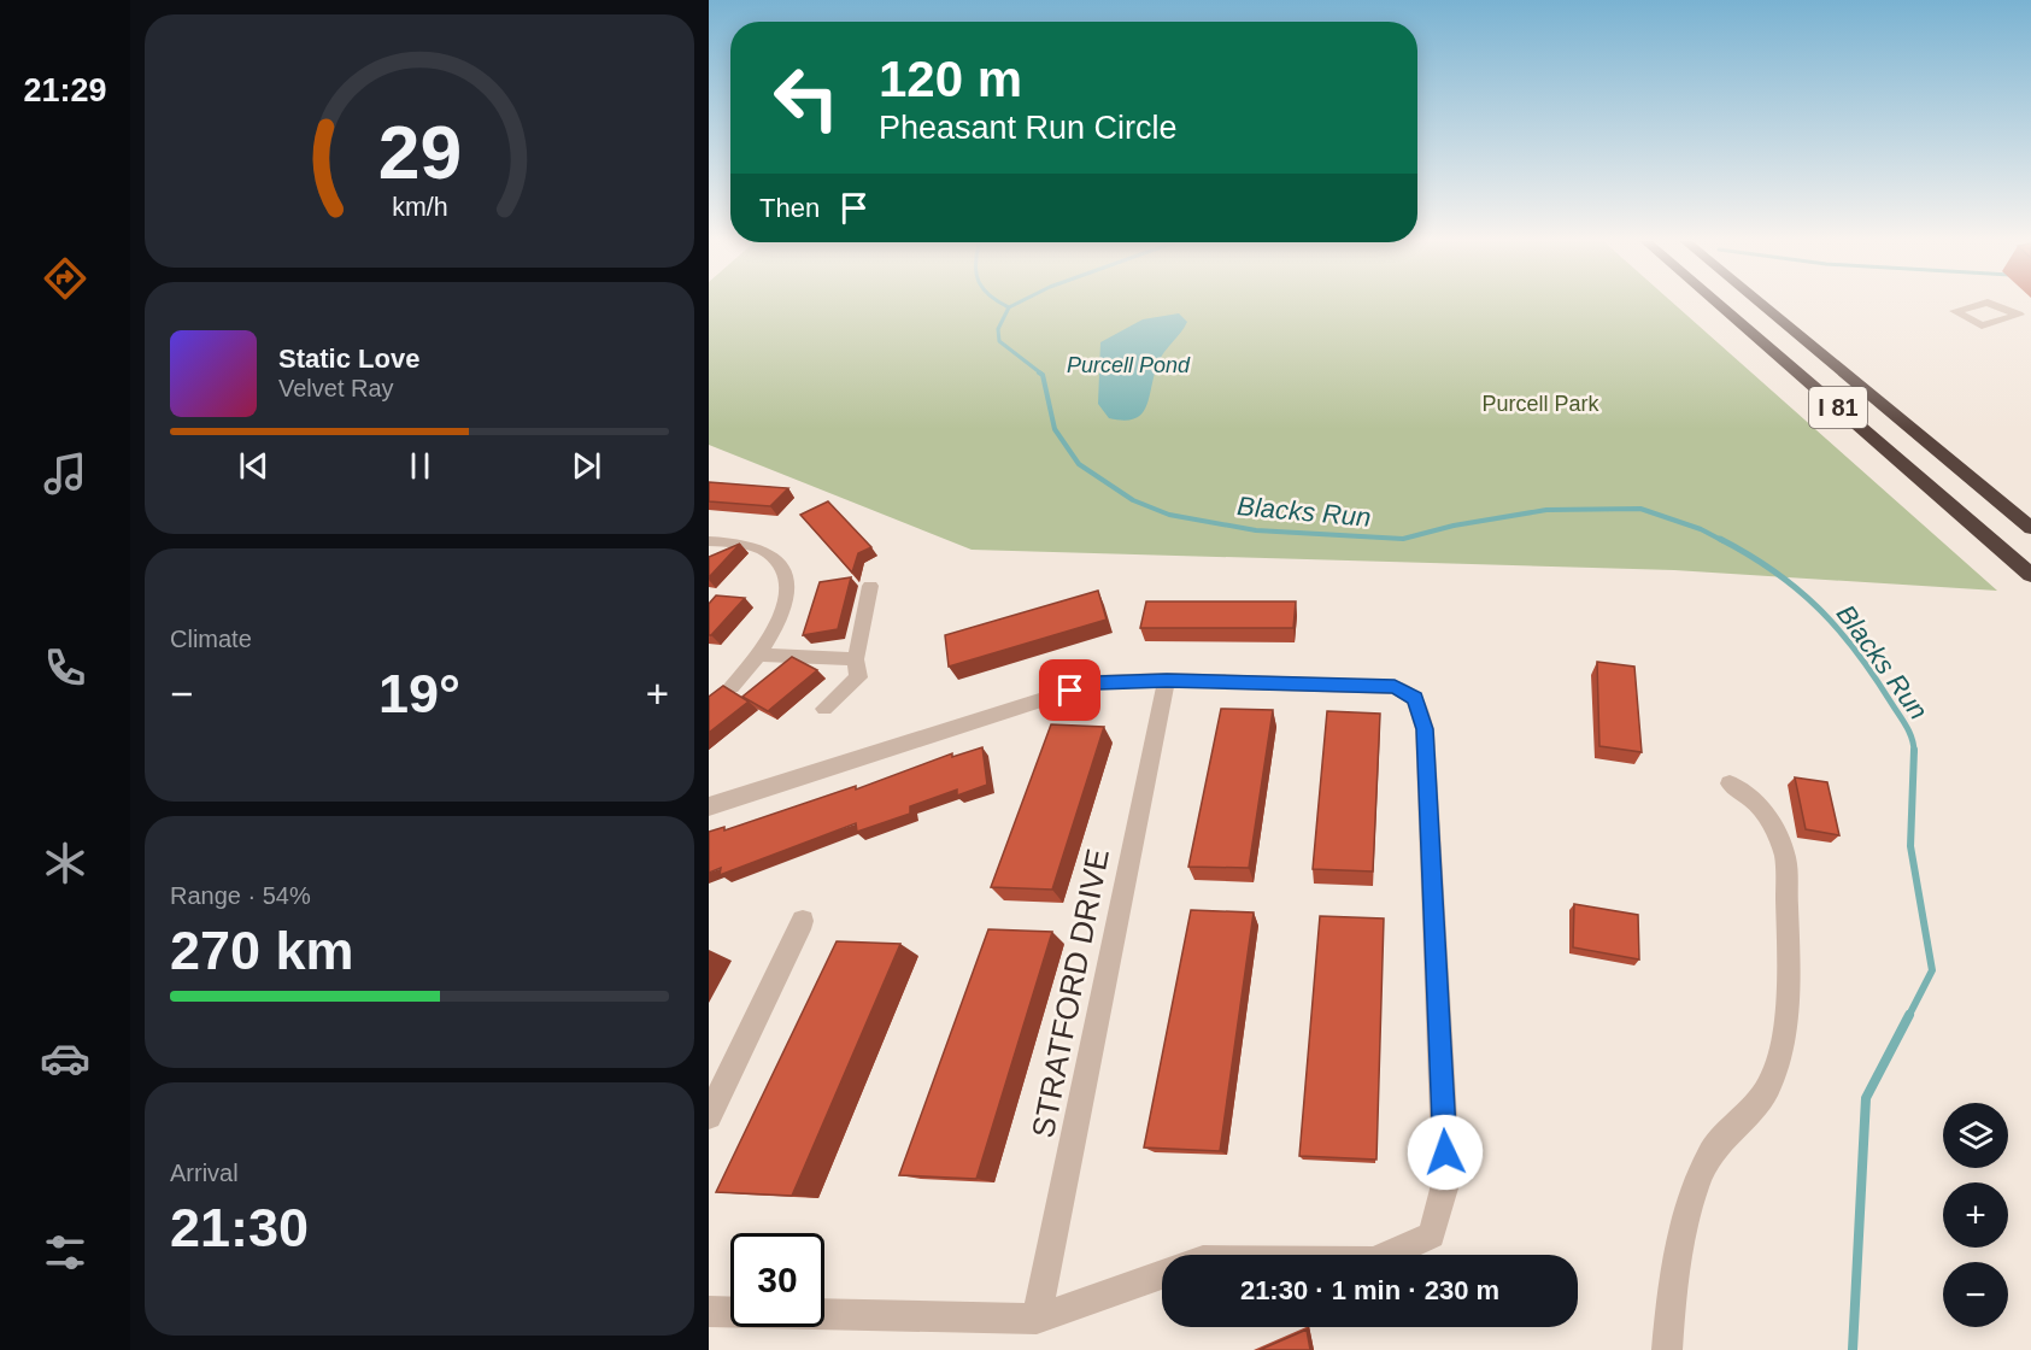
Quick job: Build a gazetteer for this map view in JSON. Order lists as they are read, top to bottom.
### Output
{
  "streets": {
    "highway": ["I 81"],
    "street": ["STRATFORD DRIVE"]
  },
  "water": ["Purcell Pond", "Blacks Run"],
  "parks": ["Purcell Park"],
  "page": {
    "tabs": "21:29",
    "turn": ["120 m", "Pheasant Run Circle"],
    "then": "Then",
    "song": ["Static Love", "Velvet Ray"],
    "tile": [
      "Climate",
      ["Range · 54%", "270 km"],
      ["Arrival", "21:30"]
    ],
    "heat": ["−", "19°", "+"],
    "map_buttons": ["+", "−"],
    "limit": "30",
    "trip": "21:30 · 1 min · 230 m",
    "gauge": ["29", "km/h"]
  }
}
